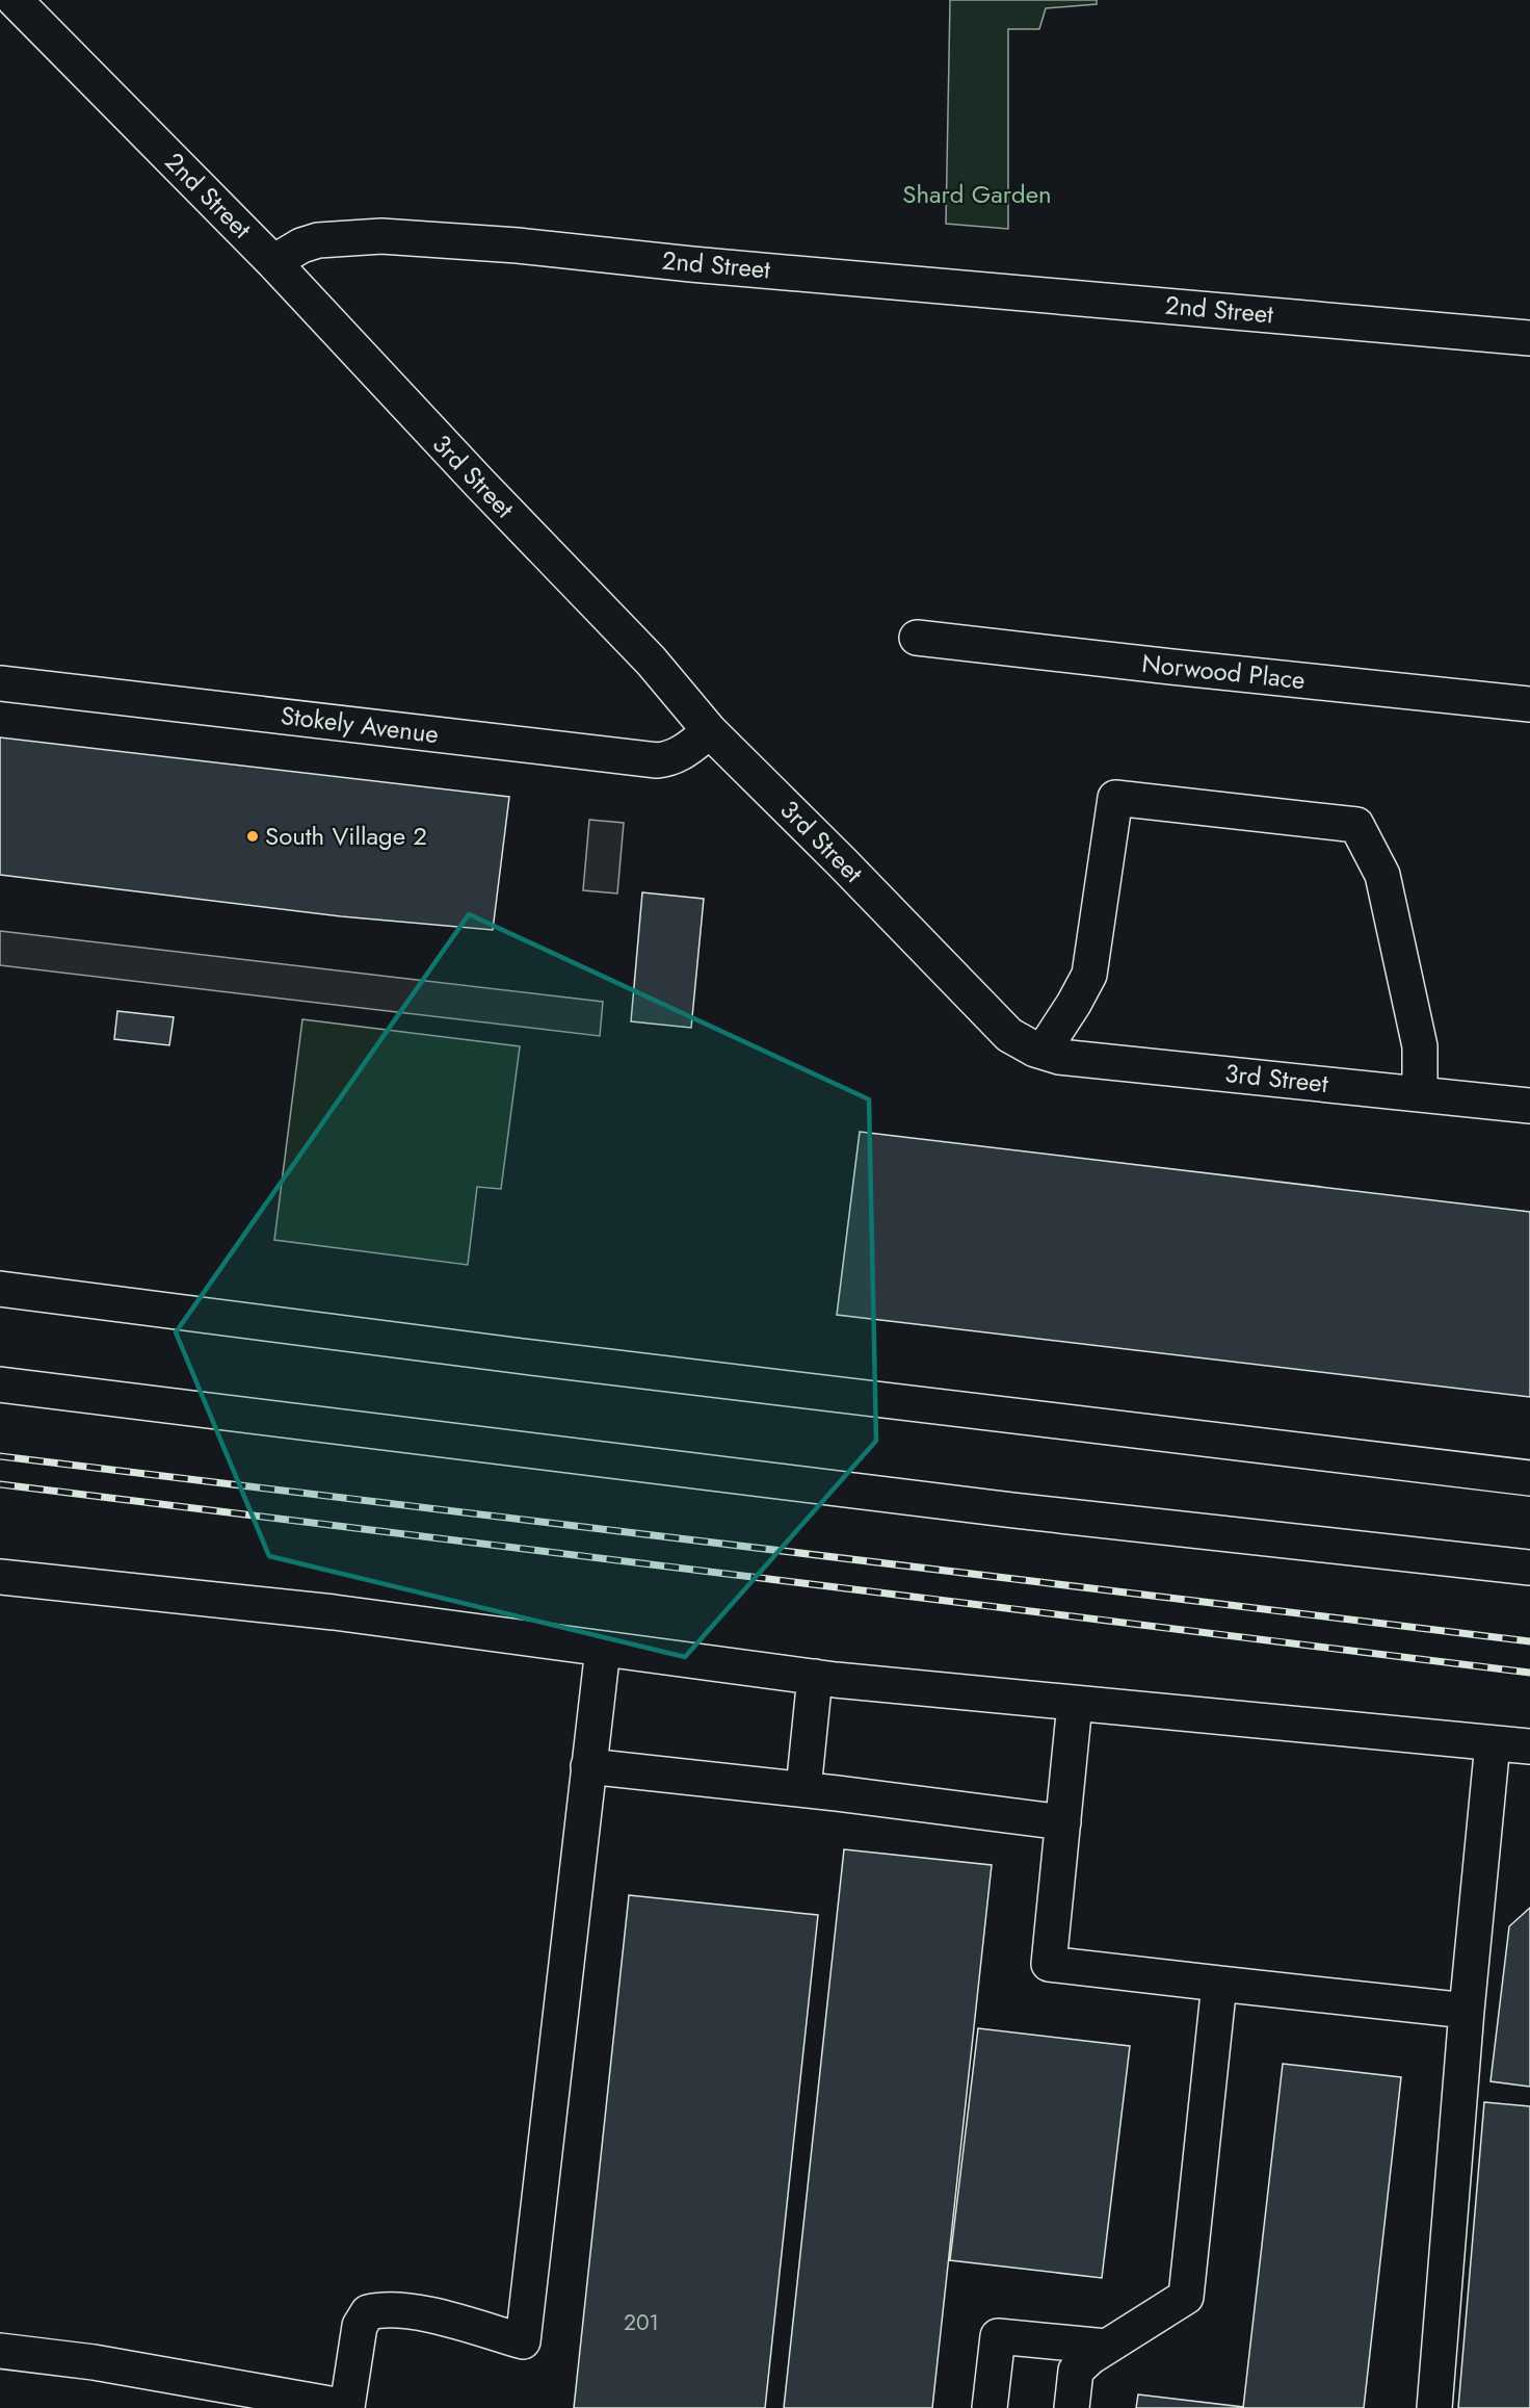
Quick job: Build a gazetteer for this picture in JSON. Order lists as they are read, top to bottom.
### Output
{
  "streets": {
    "main road": [
      "2nd Street",
      "3rd Street",
      "Norwood Place",
      "Stokely Avenue"
    ]
  },
  "crossings": [
    ["2nd Street", "3rd Street"],
    ["3rd Street", "Stokely Avenue"]
  ],
  "parks": ["Shard Garden"],
  "places": ["South Village 2"],
  "house_numbers": ["201"]
}
